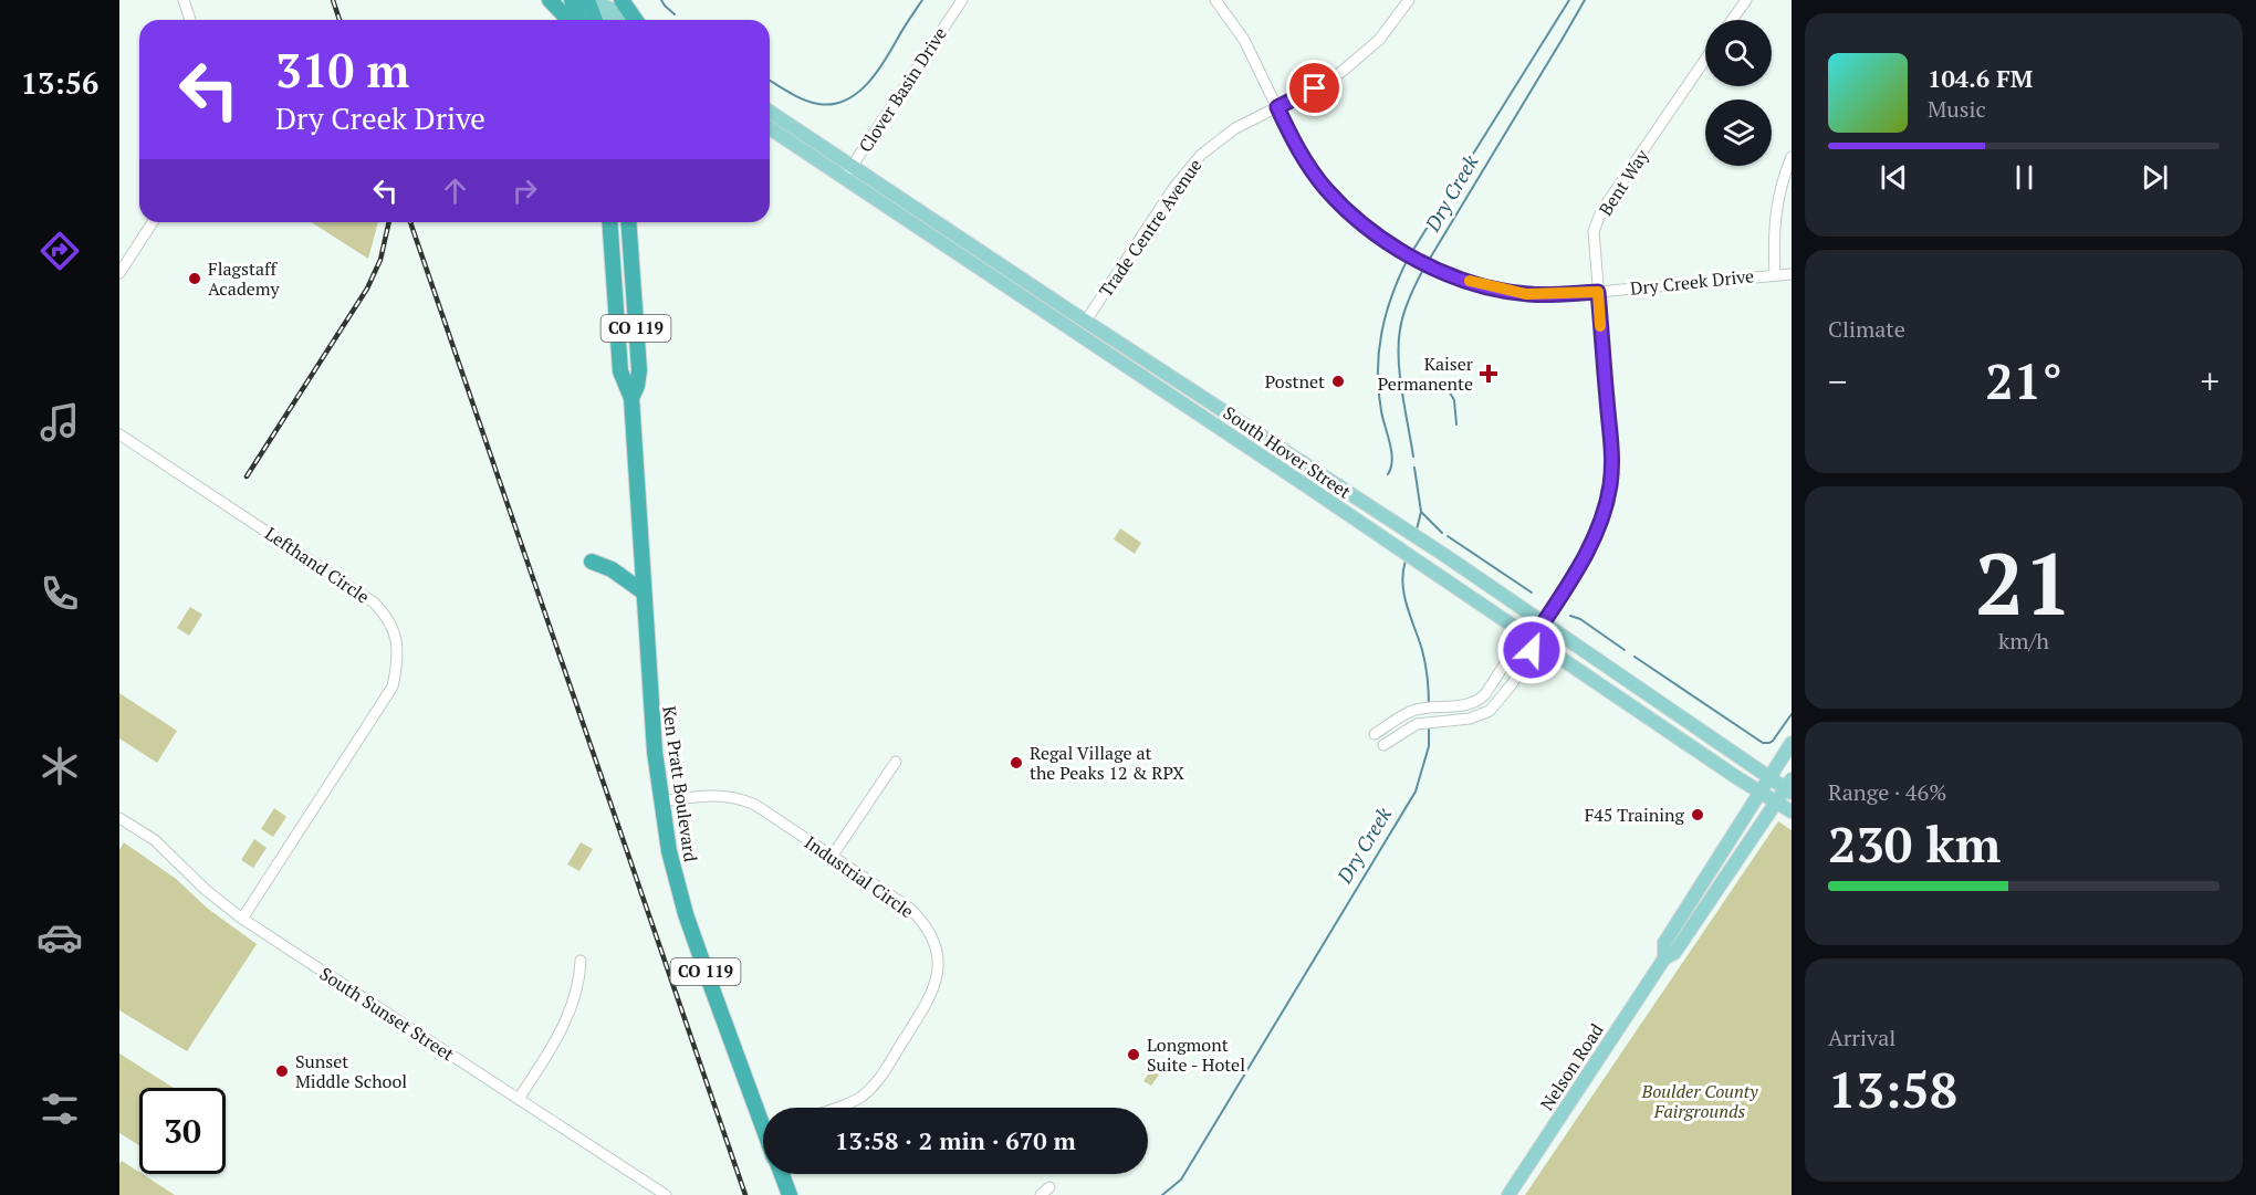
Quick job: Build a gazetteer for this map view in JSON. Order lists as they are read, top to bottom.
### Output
{
  "streets": {
    "highway": ["CO 119", "Ken Pratt Boulevard"],
    "main road": ["South Hover Street", "Nelson Road"],
    "street": [
      "Clover Basin Drive",
      "Bent Way",
      "Trade Centre Avenue",
      "Dry Creek Drive",
      "Lefthand Circle",
      "Industrial Circle",
      "South Sunset Street"
    ]
  },
  "crossings": [
    ["Clover Basin Drive", "South Hover Street"],
    ["Bent Way", "Dry Creek Drive"],
    ["Bent Way", "South Hover Street"],
    ["Trade Centre Avenue", "Dry Creek Drive"],
    ["Trade Centre Avenue", "South Hover Street"],
    ["South Hover Street", "Nelson Road"],
    ["Lefthand Circle", "South Sunset Street"],
    ["Ken Pratt Boulevard", "Industrial Circle"]
  ],
  "water": ["Dry Creek"],
  "parks": ["Boulder County Fairgrounds"],
  "places": {
    "other": [
      "Flagstaff Academy",
      "Postnet",
      "Regal Village at the Peaks 12 & RPX",
      "F45 Training",
      "Longmont Suite - Hotel",
      "Sunset Middle School"
    ],
    "health": ["Kaiser Permanente"]
  },
  "page": {
    "tabs": "13:56",
    "turn": ["310 m", "Dry Creek Drive"],
    "song": ["104.6 FM", "Music"],
    "tile": [
      "Climate",
      ["21", "km/h"],
      ["Range · 46%", "230 km"],
      ["Arrival", "13:58"]
    ],
    "heat": ["−", "21°", "+"],
    "limit": "30",
    "trip": "13:58 · 2 min · 670 m"
  }
}
